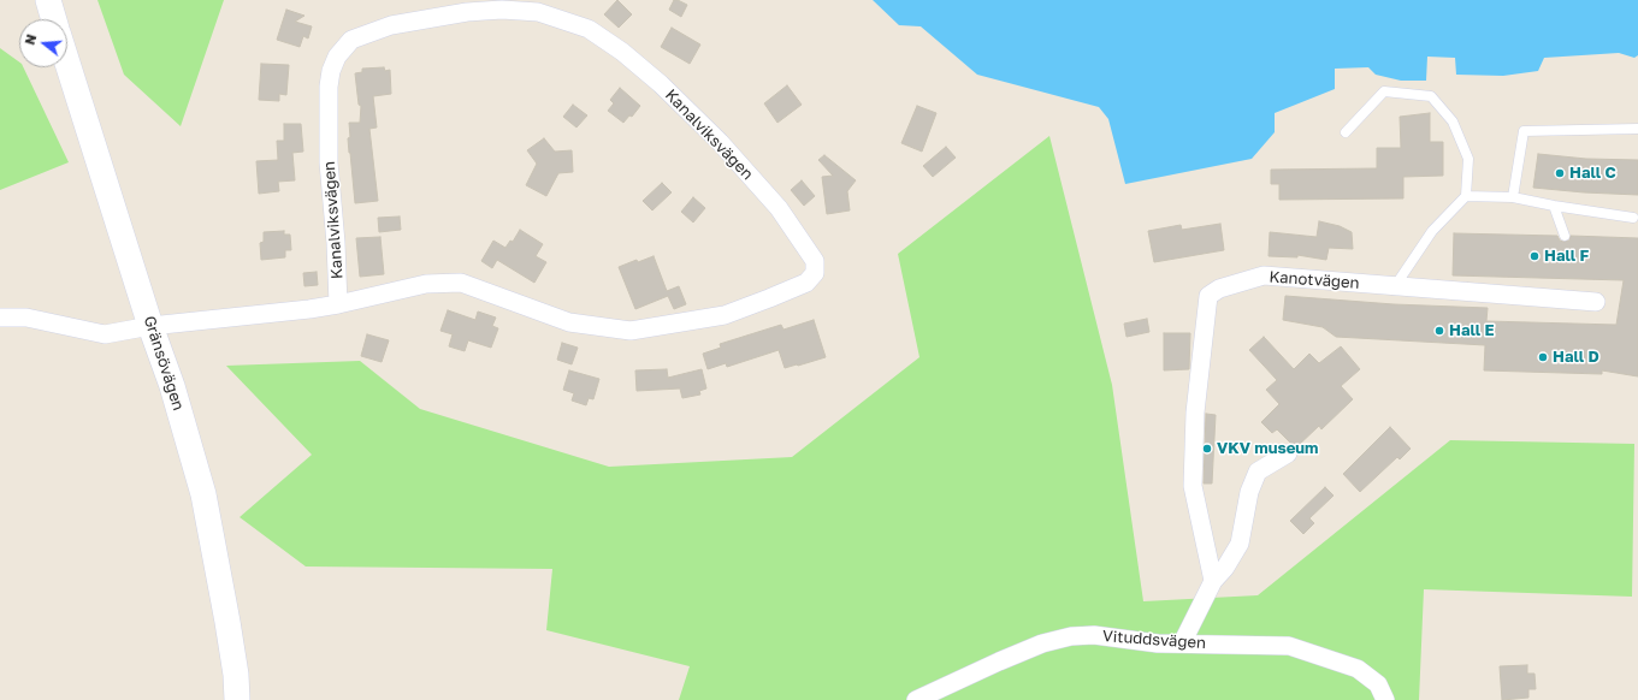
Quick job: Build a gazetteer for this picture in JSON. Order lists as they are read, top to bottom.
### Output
{
  "streets": {
    "street": [
      "Kanalviksvägen",
      "Kanotvägen",
      "Gränsövägen",
      "Vituddsvägen"
    ]
  },
  "crossings": [
    ["Kanalviksvägen", "Gränsövägen"]
  ],
  "places": [
    "Hall C",
    "Hall F",
    "Hall E",
    "Hall D",
    "VKV museum"
  ],
  "north": "left"
}
